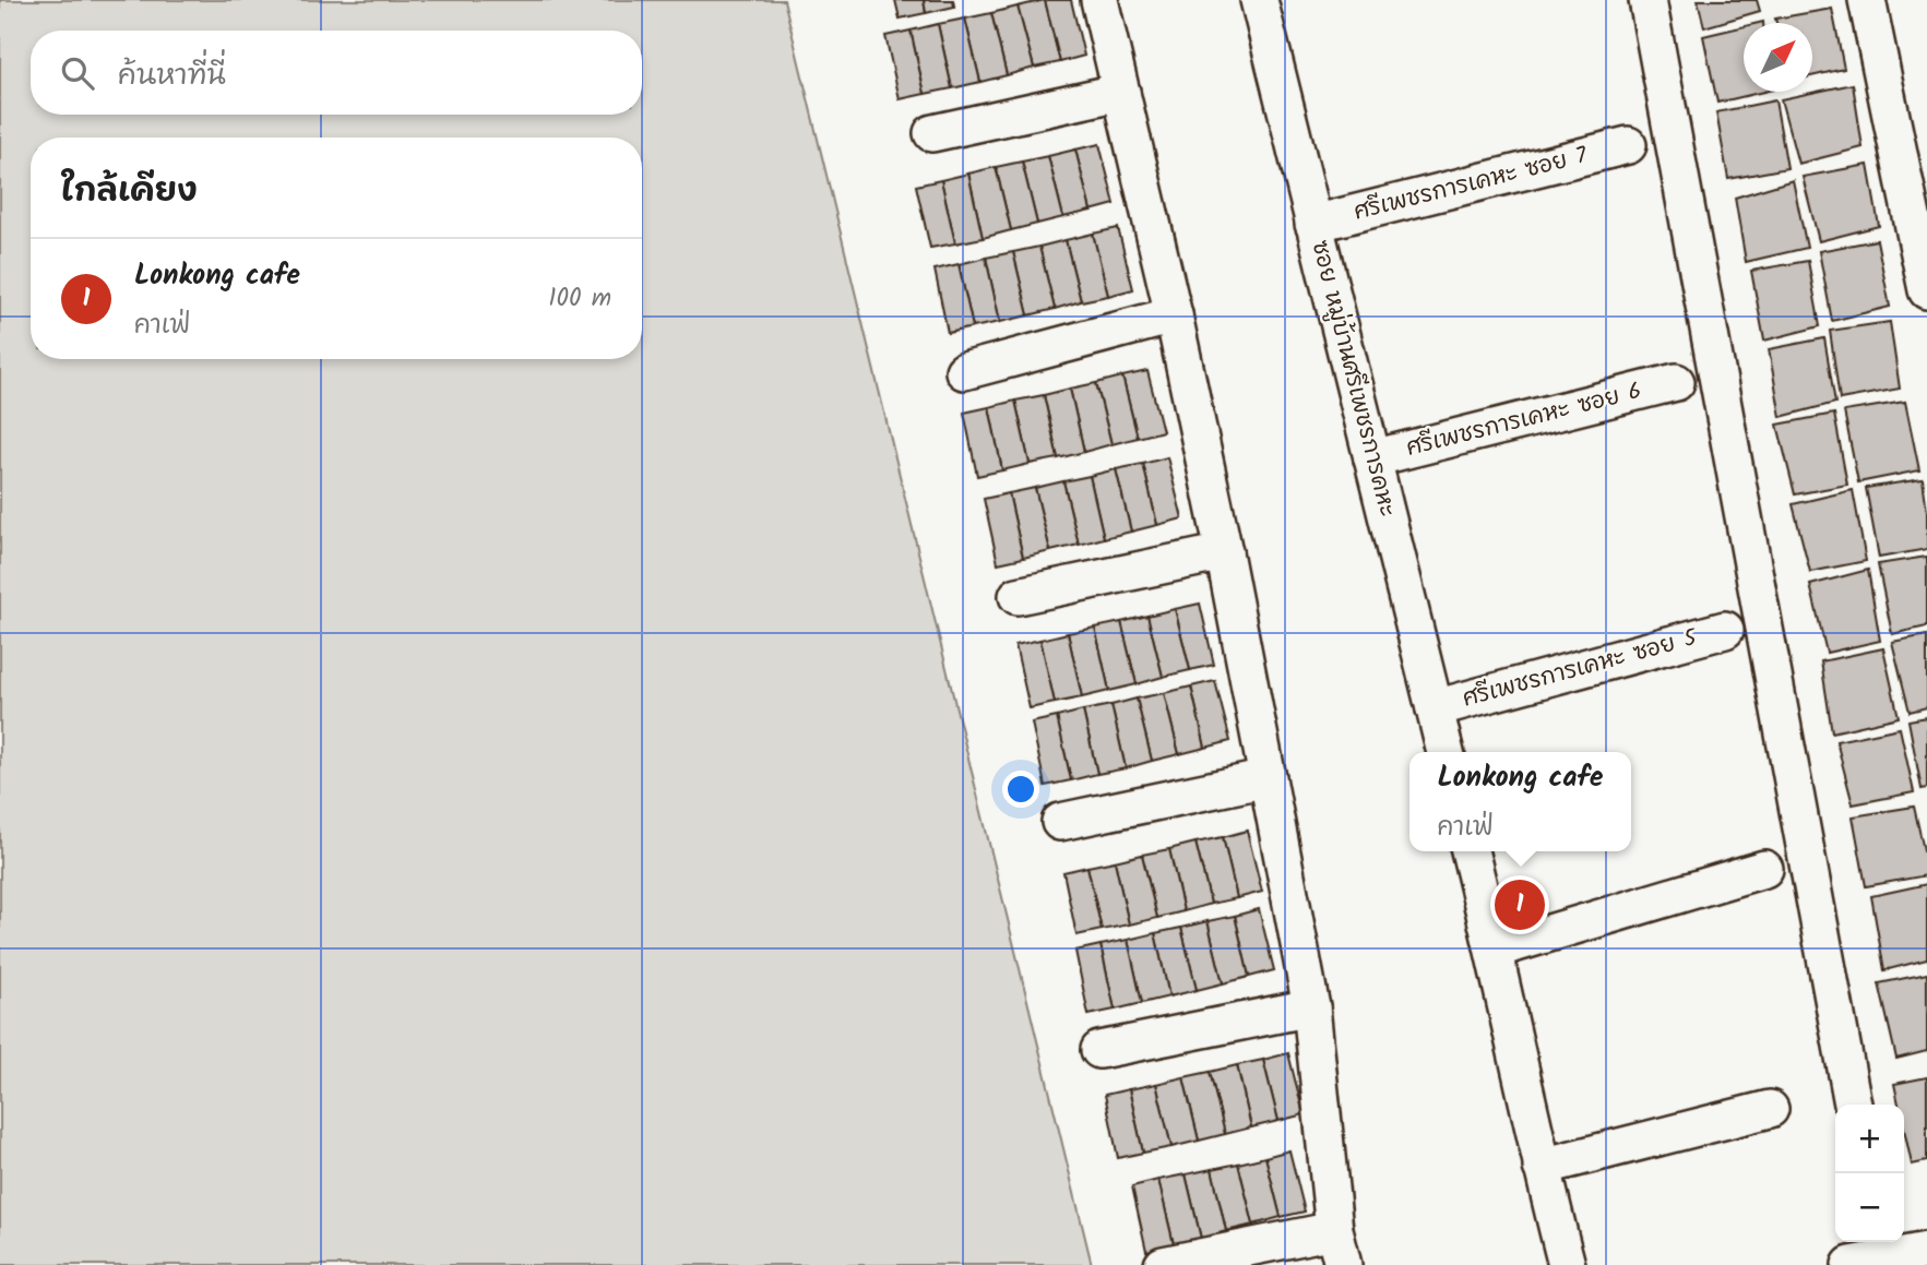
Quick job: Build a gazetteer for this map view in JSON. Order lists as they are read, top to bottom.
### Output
{
  "streets": {
    "street": [
      "ศรีเพชรการเคหะ ซอย 7",
      "ซอย หมู่บ้านศรีเพชรการคหะ",
      "ศรีเพชรการเคหะ ซอย 6",
      "ศรีเพชรการเคหะ ซอย 5"
    ]
  },
  "crossings": [
    ["ศรีเพชรการเคหะ ซอย 7", "ซอย หมู่บ้านศรีเพชรการคหะ"],
    ["ซอย หมู่บ้านศรีเพชรการคหะ", "ศรีเพชรการเคหะ ซอย 6"],
    ["ซอย หมู่บ้านศรีเพชรการคหะ", "ศรีเพชรการเคหะ ซอย 5"]
  ],
  "north": "top right",
  "page": {
    "search": "ค้นหาที่นี่",
    "heading": "ใกล้เคียง",
    "list": [
      {
        "mark": "1",
        "name": "Lonkong cafe",
        "note": "คาเฟ่",
        "value": "100 m"
      }
    ],
    "popup": ["Lonkong cafe", "คาเฟ่"],
    "pins": "1",
    "map_buttons": ["+", "−"]
  }
}
